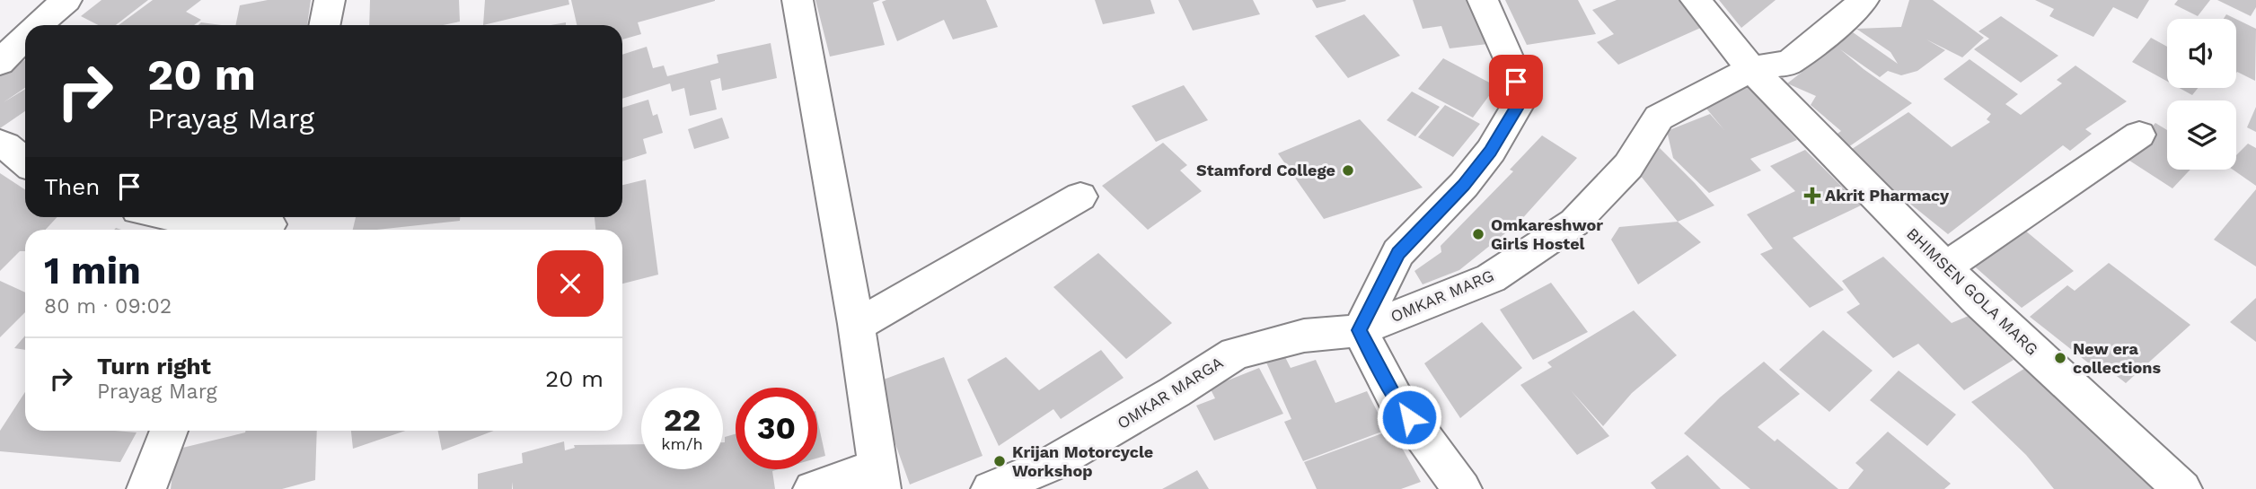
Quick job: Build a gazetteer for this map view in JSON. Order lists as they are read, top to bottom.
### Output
{
  "streets": {
    "street": ["BHIMSEN GOLA MARG", "OMKAR MARG", "OMKAR MARGA"]
  },
  "crossings": [
    ["BHIMSEN GOLA MARG", "OMKAR MARG"],
    ["OMKAR MARG", "OMKAR MARGA"]
  ],
  "places": {
    "other": [
      "Stamford College",
      "Omkareshwor Girls Hostel",
      "New era collections",
      "Krijan Motorcycle Workshop"
    ],
    "health": ["Akrit Pharmacy"]
  },
  "page": {
    "turn": ["20 m", "Prayag Marg"],
    "then": "Then",
    "heading": ["1 min", "80 m · 09:02"],
    "list": [
      {
        "name": "Turn right",
        "note": "Prayag Marg",
        "value": "20 m"
      }
    ],
    "speed": "22 km/h",
    "limit": "30"
  }
}
